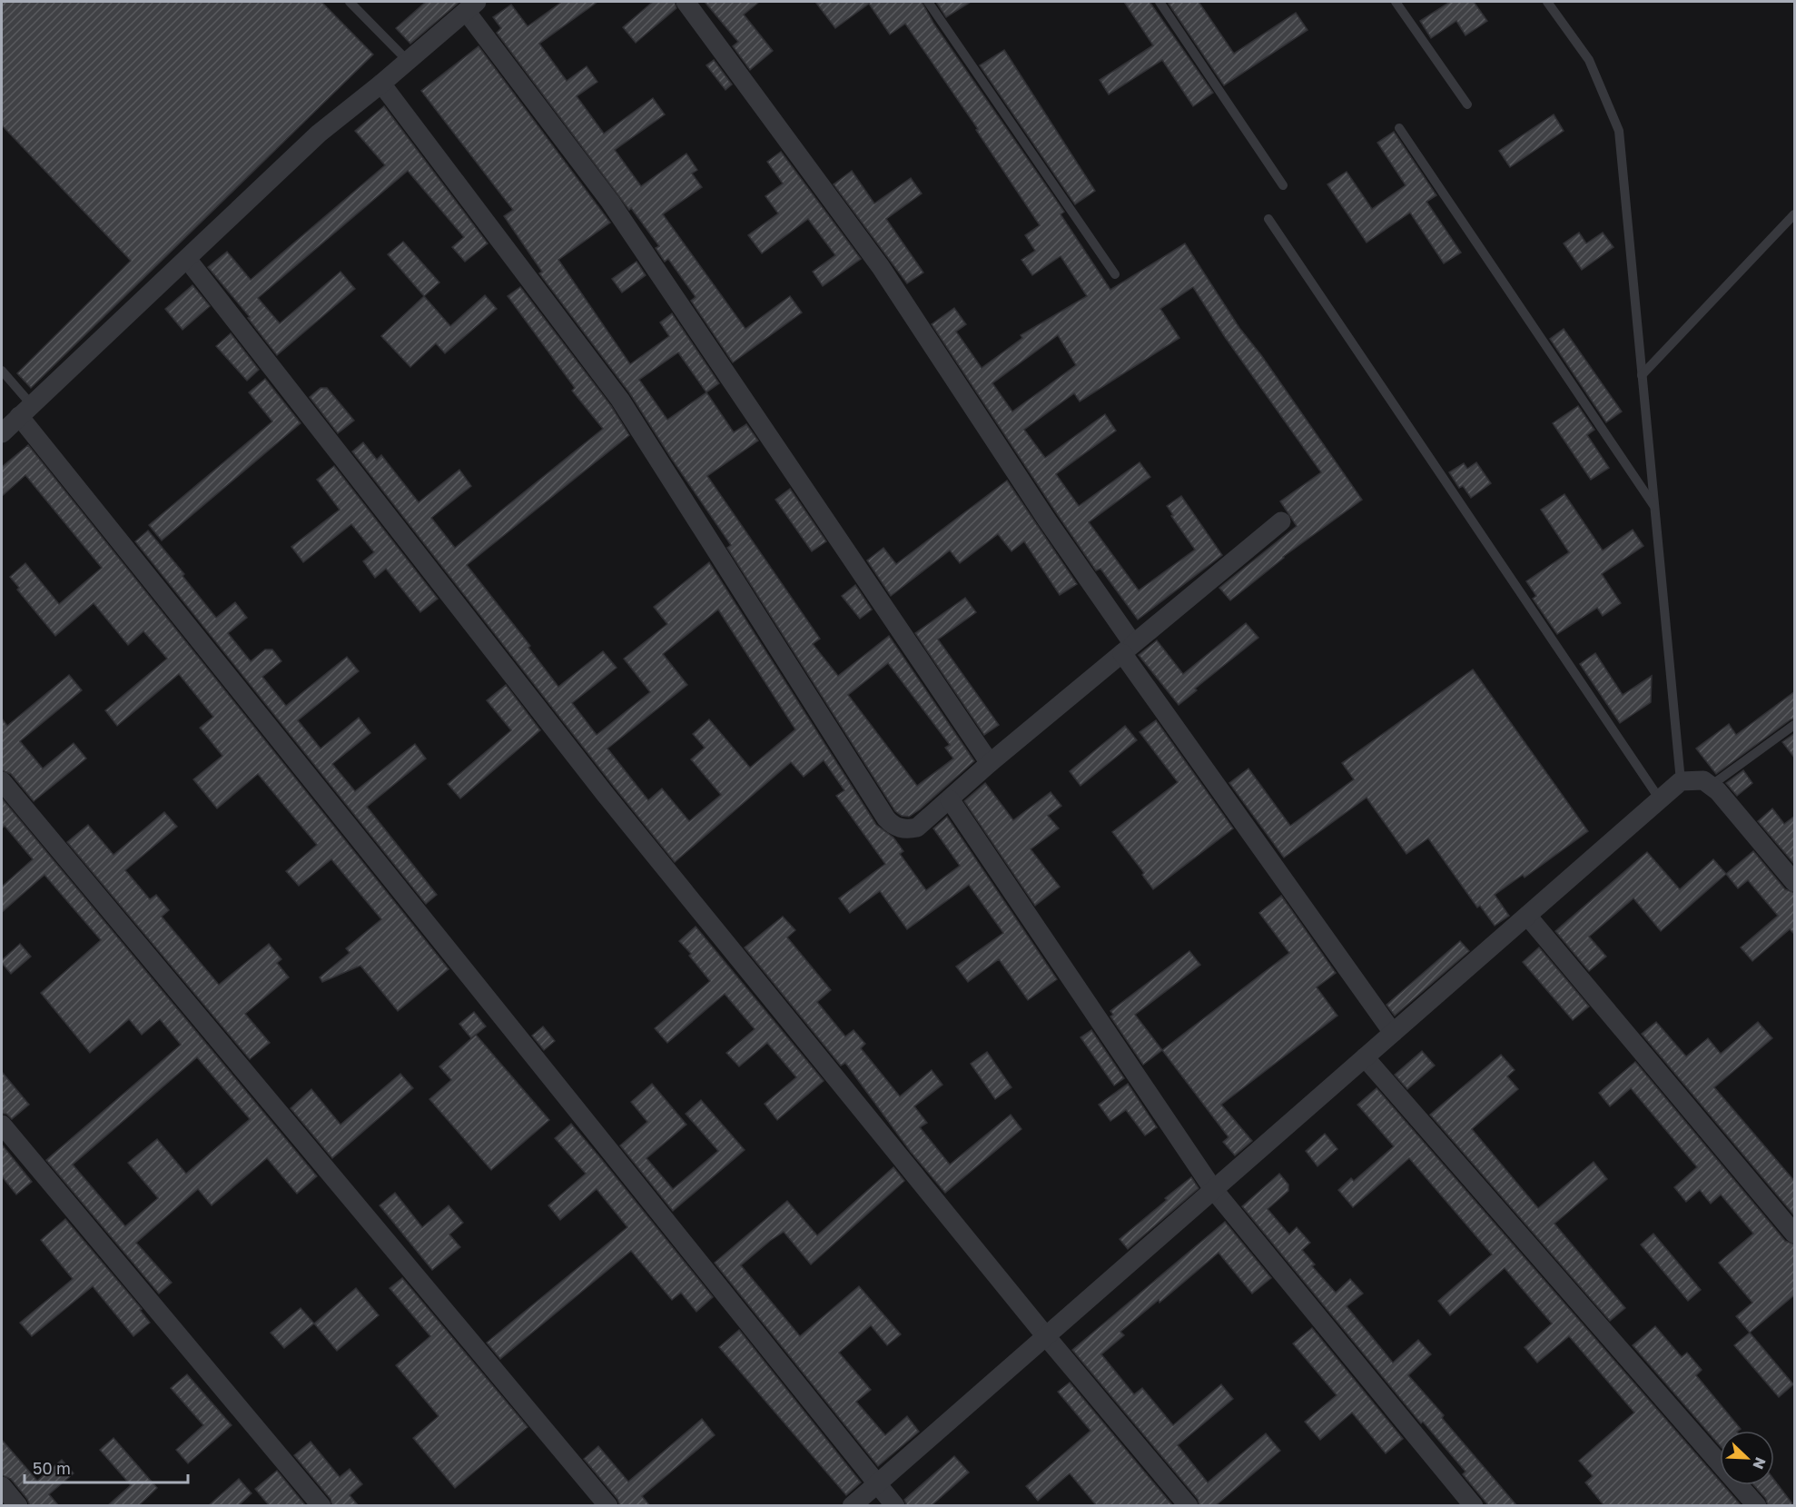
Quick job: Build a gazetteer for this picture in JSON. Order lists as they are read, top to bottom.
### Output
{
  "scale_bar": "50 m",
  "north": "bottom right"
}
